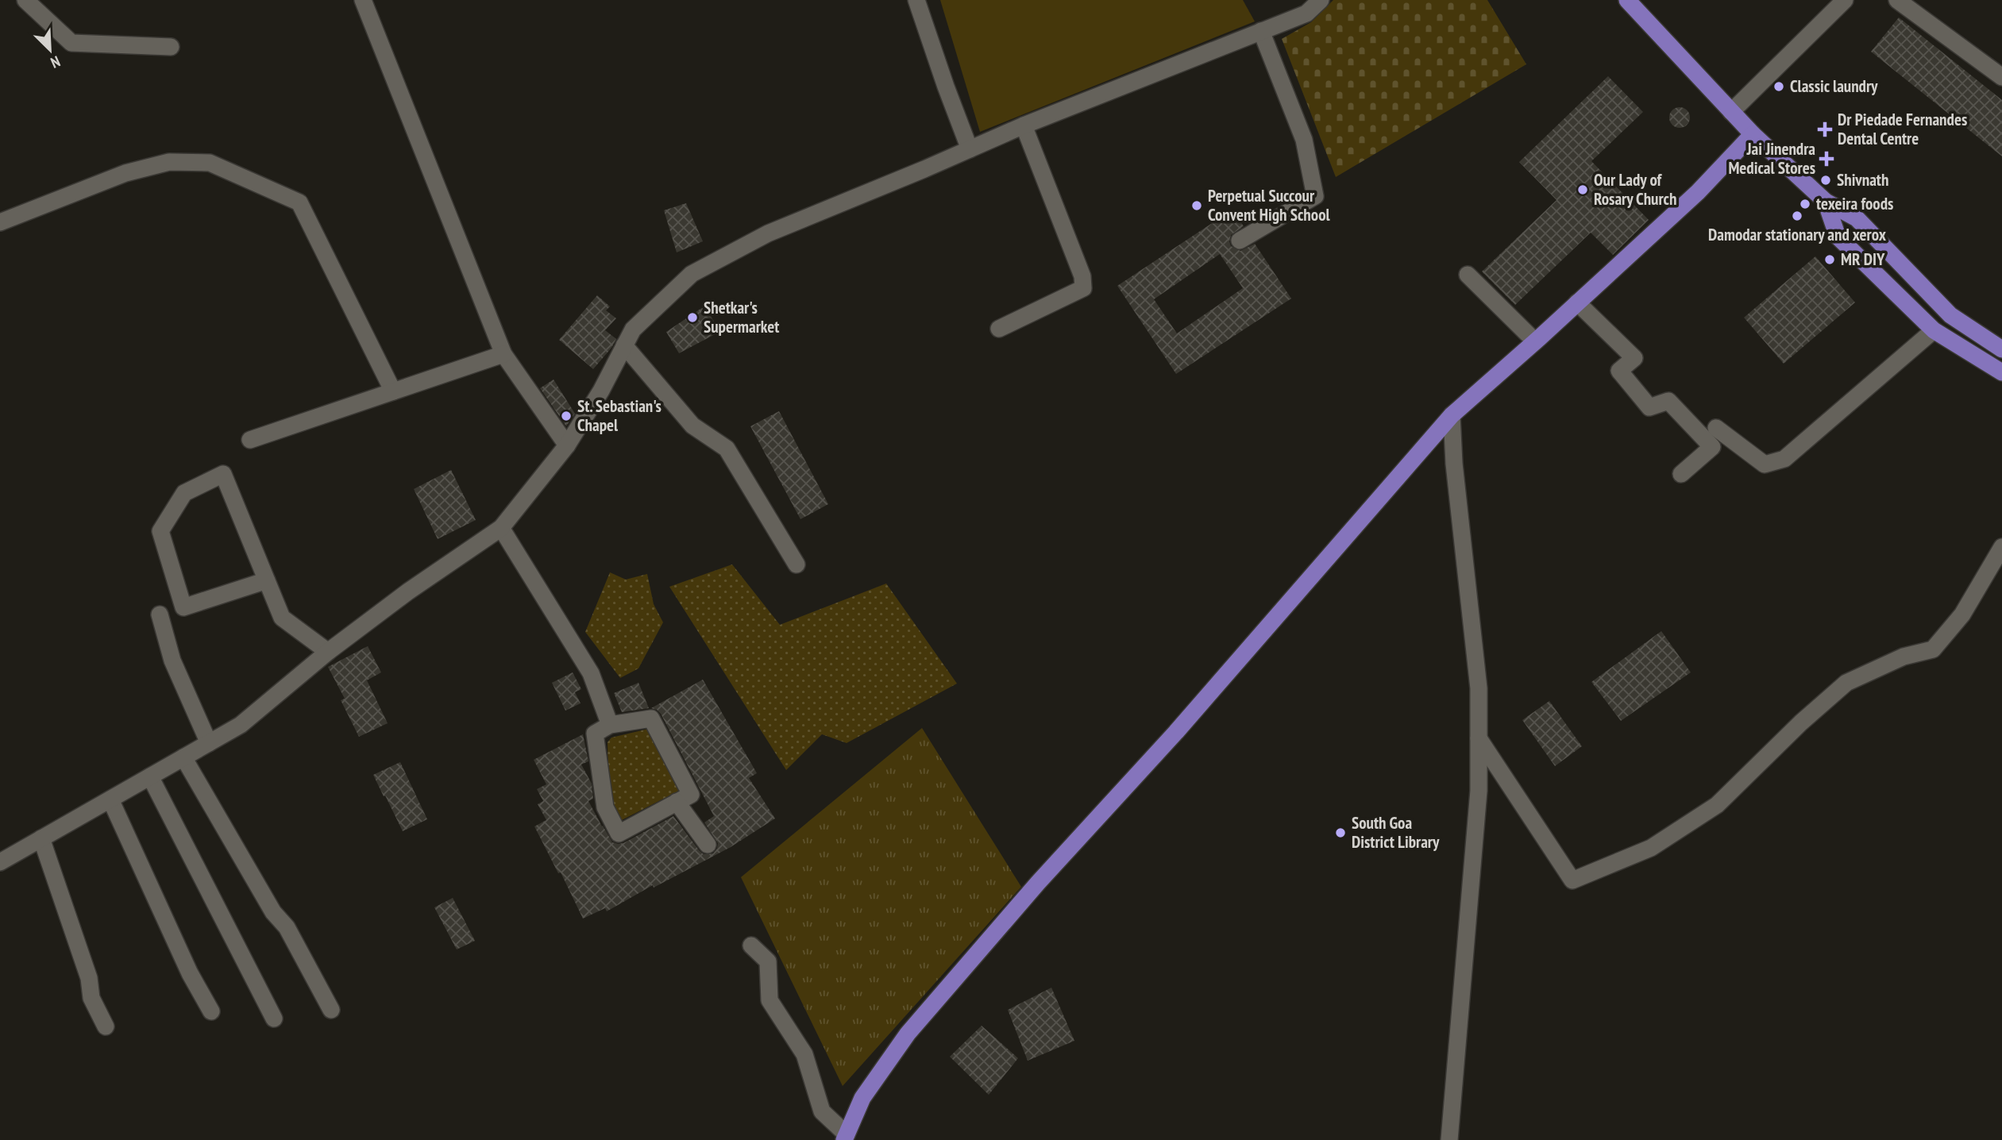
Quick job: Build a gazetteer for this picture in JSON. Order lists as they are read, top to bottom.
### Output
{
  "places": {
    "other": [
      "Classic laundry",
      "Shivnath",
      "Our Lady of Rosary Church",
      "texeira foods",
      "Perpetual Succour Convent High School",
      "Damodar stationary and xerox",
      "MR DIY",
      "Shetkar's Supermarket",
      "St. Sebastian's Chapel",
      "South Goa District Library"
    ],
    "health": ["Dr Piedade Fernandes Dental Centre", "Jai Jinendra Medical Stores"]
  },
  "north": "bottom right"
}
